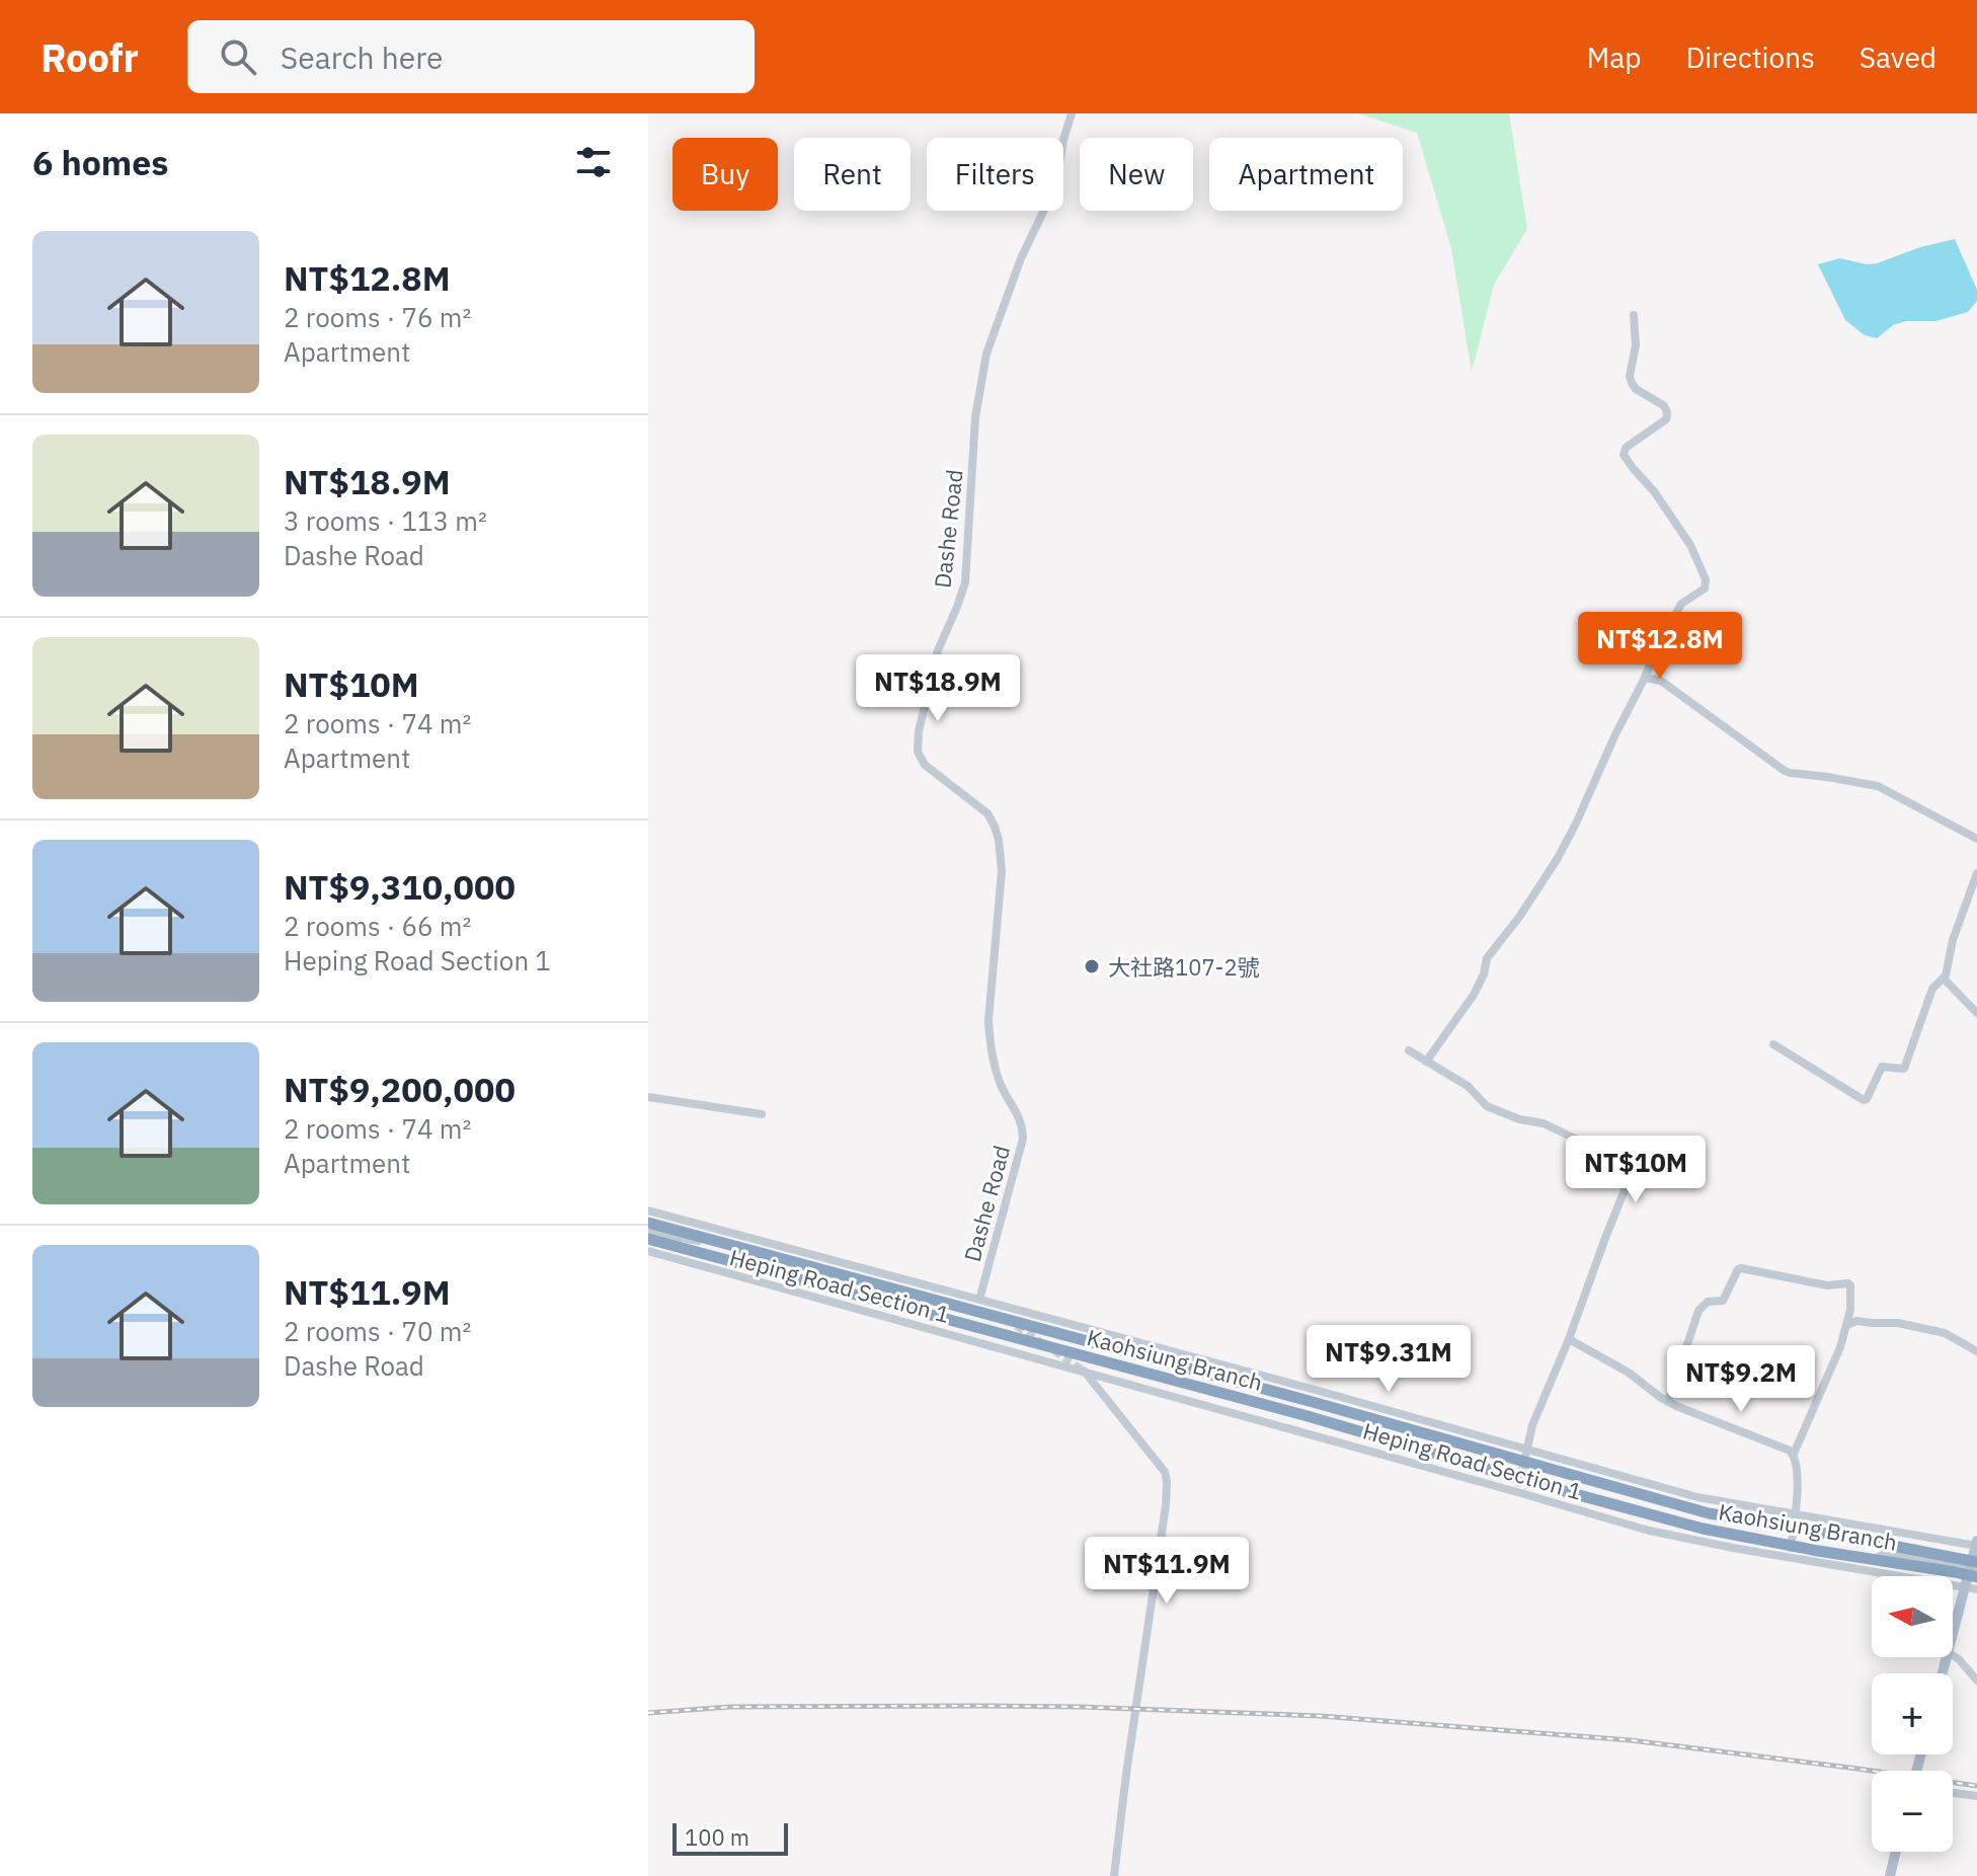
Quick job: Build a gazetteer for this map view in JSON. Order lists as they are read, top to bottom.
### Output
{
  "streets": {
    "highway": ["Kaohsiung Branch"],
    "street": ["Dashe Road", "Heping Road Section 1"]
  },
  "crossings": [
    ["Dashe Road", "Heping Road Section 1"]
  ],
  "places": ["大社路107-2號"],
  "scale_bar": "100 m",
  "north": "left",
  "page": {
    "header": "Roofr",
    "search": "Search here",
    "nav": ["Map", "Directions", "Saved"],
    "heading": "6 homes",
    "chip": [
      "Buy",
      "Rent",
      "Filters",
      "New",
      "Apartment"
    ],
    "list": [
      {
        "name": "NT$12.8M",
        "note": "2 rooms · 76 m² · Apartment"
      },
      {
        "name": "NT$18.9M",
        "note": "3 rooms · 113 m² · Dashe Road"
      },
      {
        "name": "NT$10M",
        "note": "2 rooms · 74 m² · Apartment"
      },
      {
        "name": "NT$9,310,000",
        "note": "2 rooms · 66 m² · Heping Road Section 1"
      },
      {
        "name": "NT$9,200,000",
        "note": "2 rooms · 74 m² · Apartment"
      },
      {
        "name": "NT$11.9M",
        "note": "2 rooms · 70 m² · Dashe Road"
      }
    ],
    "price": [
      "NT$12.8M",
      "NT$18.9M",
      "NT$10M",
      "NT$9.31M",
      "NT$9.2M",
      "NT$11.9M"
    ],
    "map_buttons": ["+", "−"],
    "scale": "100 m"
  }
}
